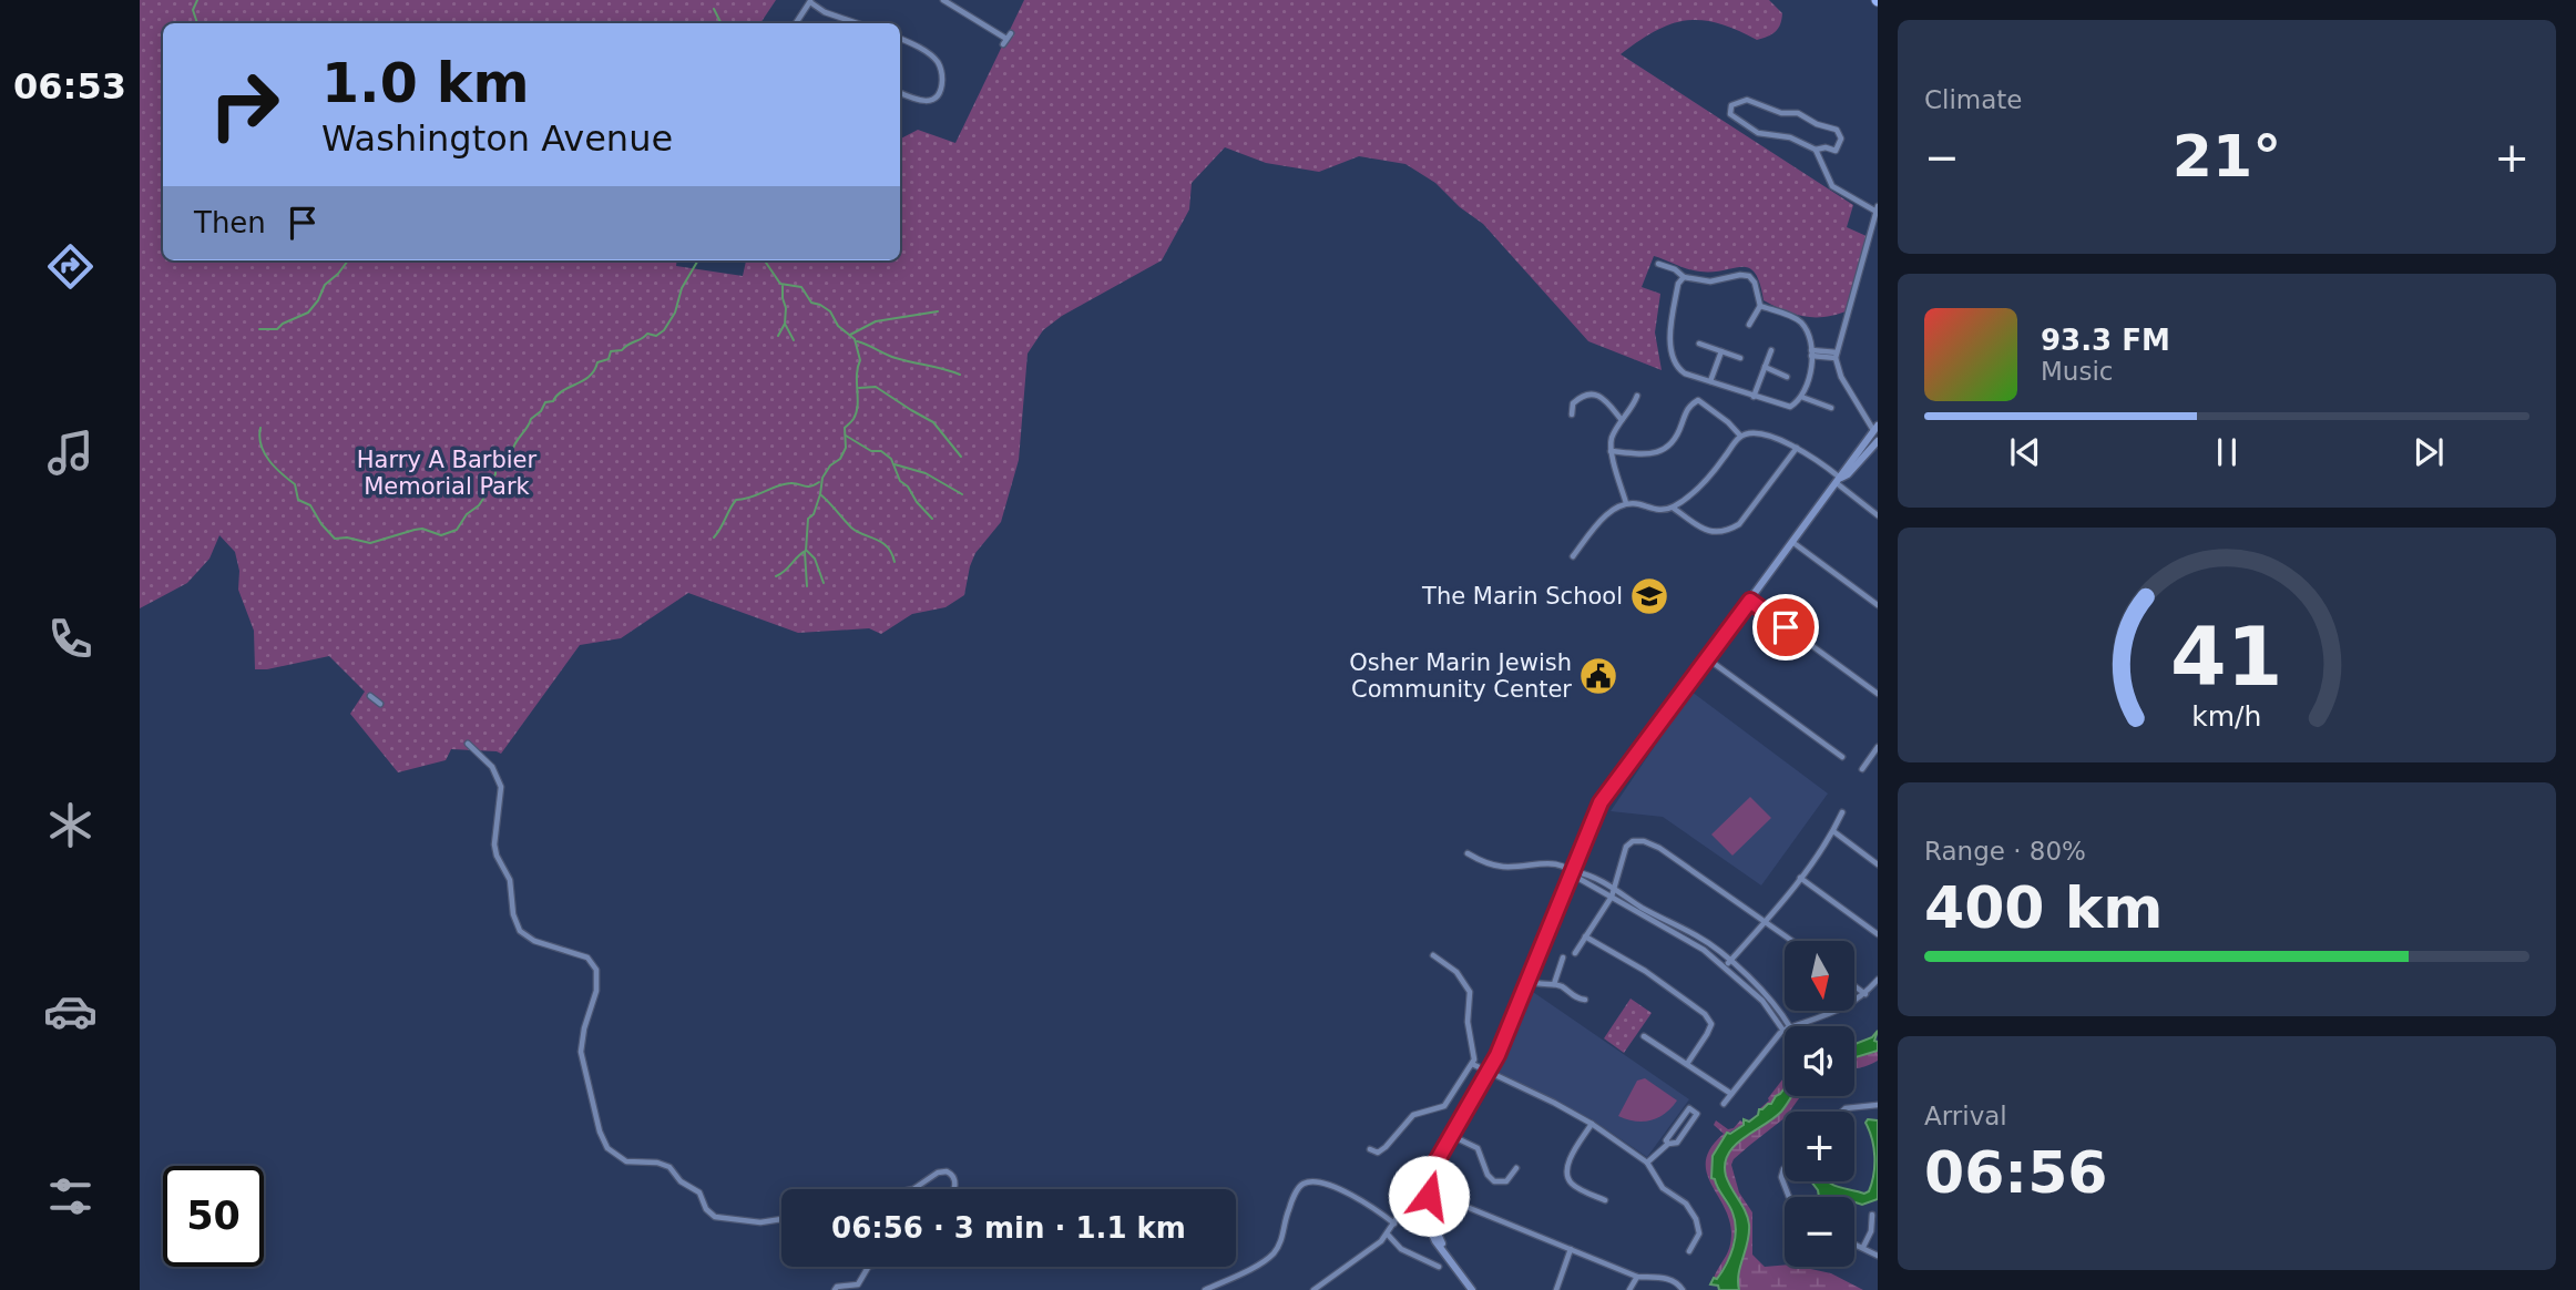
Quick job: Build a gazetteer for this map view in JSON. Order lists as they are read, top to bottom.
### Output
{
  "parks": ["Harry A Barbier Memorial Park"],
  "places": {
    "school or university": ["The Marin School"],
    "public building": ["Osher Marin Jewish Community Center"]
  },
  "north": "bottom",
  "page": {
    "tabs": "06:53",
    "tile": [
      "Climate",
      ["Range · 80%", "400 km"],
      ["Arrival", "06:56"]
    ],
    "turn": ["1.0 km", "Washington Avenue"],
    "heat": ["−", "21°", "+"],
    "then": "Then",
    "song": ["93.3 FM", "Music"],
    "map_buttons": ["+", "−"],
    "limit": "50",
    "trip": "06:56 · 3 min · 1.1 km",
    "gauge": ["41", "km/h"]
  }
}
